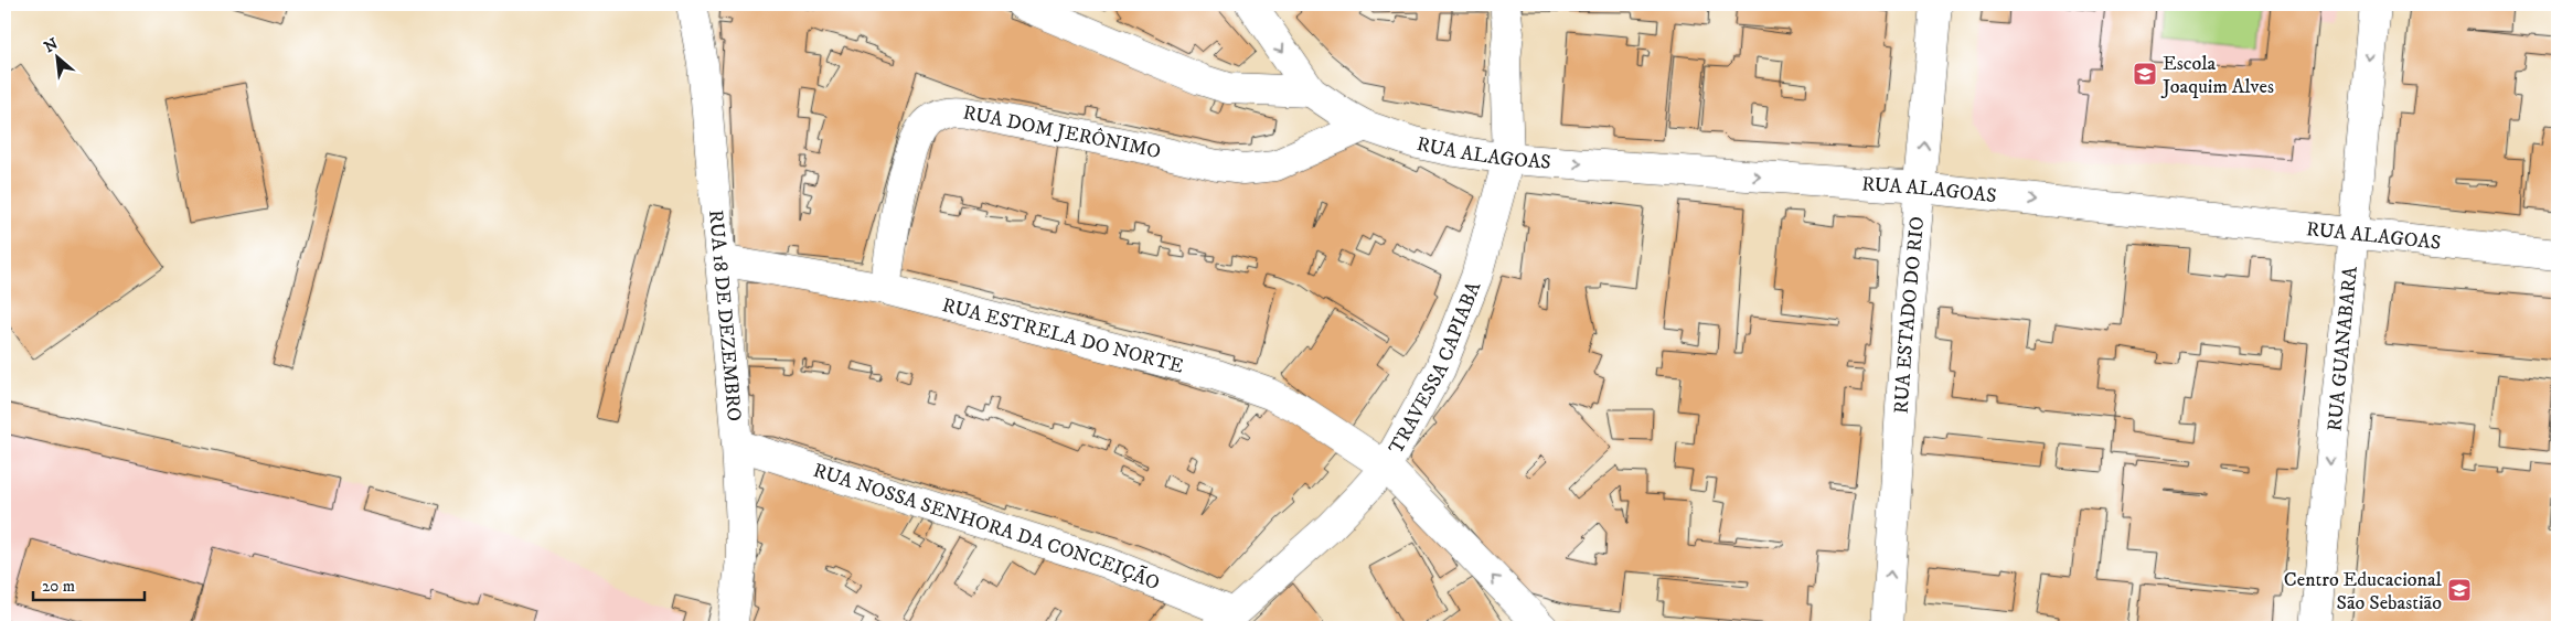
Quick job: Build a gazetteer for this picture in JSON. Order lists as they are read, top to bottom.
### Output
{
  "streets": {
    "street": [
      "RUA DOM JERÔNIMO",
      "RUA ALAGOAS",
      "RUA 18 DE DEZEMBRO",
      "RUA ESTADO DO RIO",
      "RUA ESTRELA DO NORTE",
      "RUA GUANABARA",
      "TRAVESSA CAPIABA",
      "RUA NOSSA SENHORA DA CONCEIÇÃO"
    ]
  },
  "crossings": [
    ["RUA DOM JERÔNIMO", "RUA ALAGOAS"],
    ["RUA DOM JERÔNIMO", "RUA ESTRELA DO NORTE"],
    ["RUA ALAGOAS", "RUA ESTADO DO RIO"],
    ["RUA ALAGOAS", "RUA GUANABARA"],
    ["RUA ALAGOAS", "TRAVESSA CAPIABA"],
    ["RUA 18 DE DEZEMBRO", "RUA ESTRELA DO NORTE"],
    ["RUA 18 DE DEZEMBRO", "RUA NOSSA SENHORA DA CONCEIÇÃO"],
    ["RUA ESTRELA DO NORTE", "TRAVESSA CAPIABA"],
    ["TRAVESSA CAPIABA", "RUA NOSSA SENHORA DA CONCEIÇÃO"]
  ],
  "one_way": ["RUA ALAGOAS", "RUA ESTADO DO RIO", "RUA GUANABARA"],
  "places": {
    "school or university": ["Escola Joaquim Alves", "Centro Educacional São Sebastião"]
  },
  "scale_bar": "20 m",
  "north": "top left"
}
